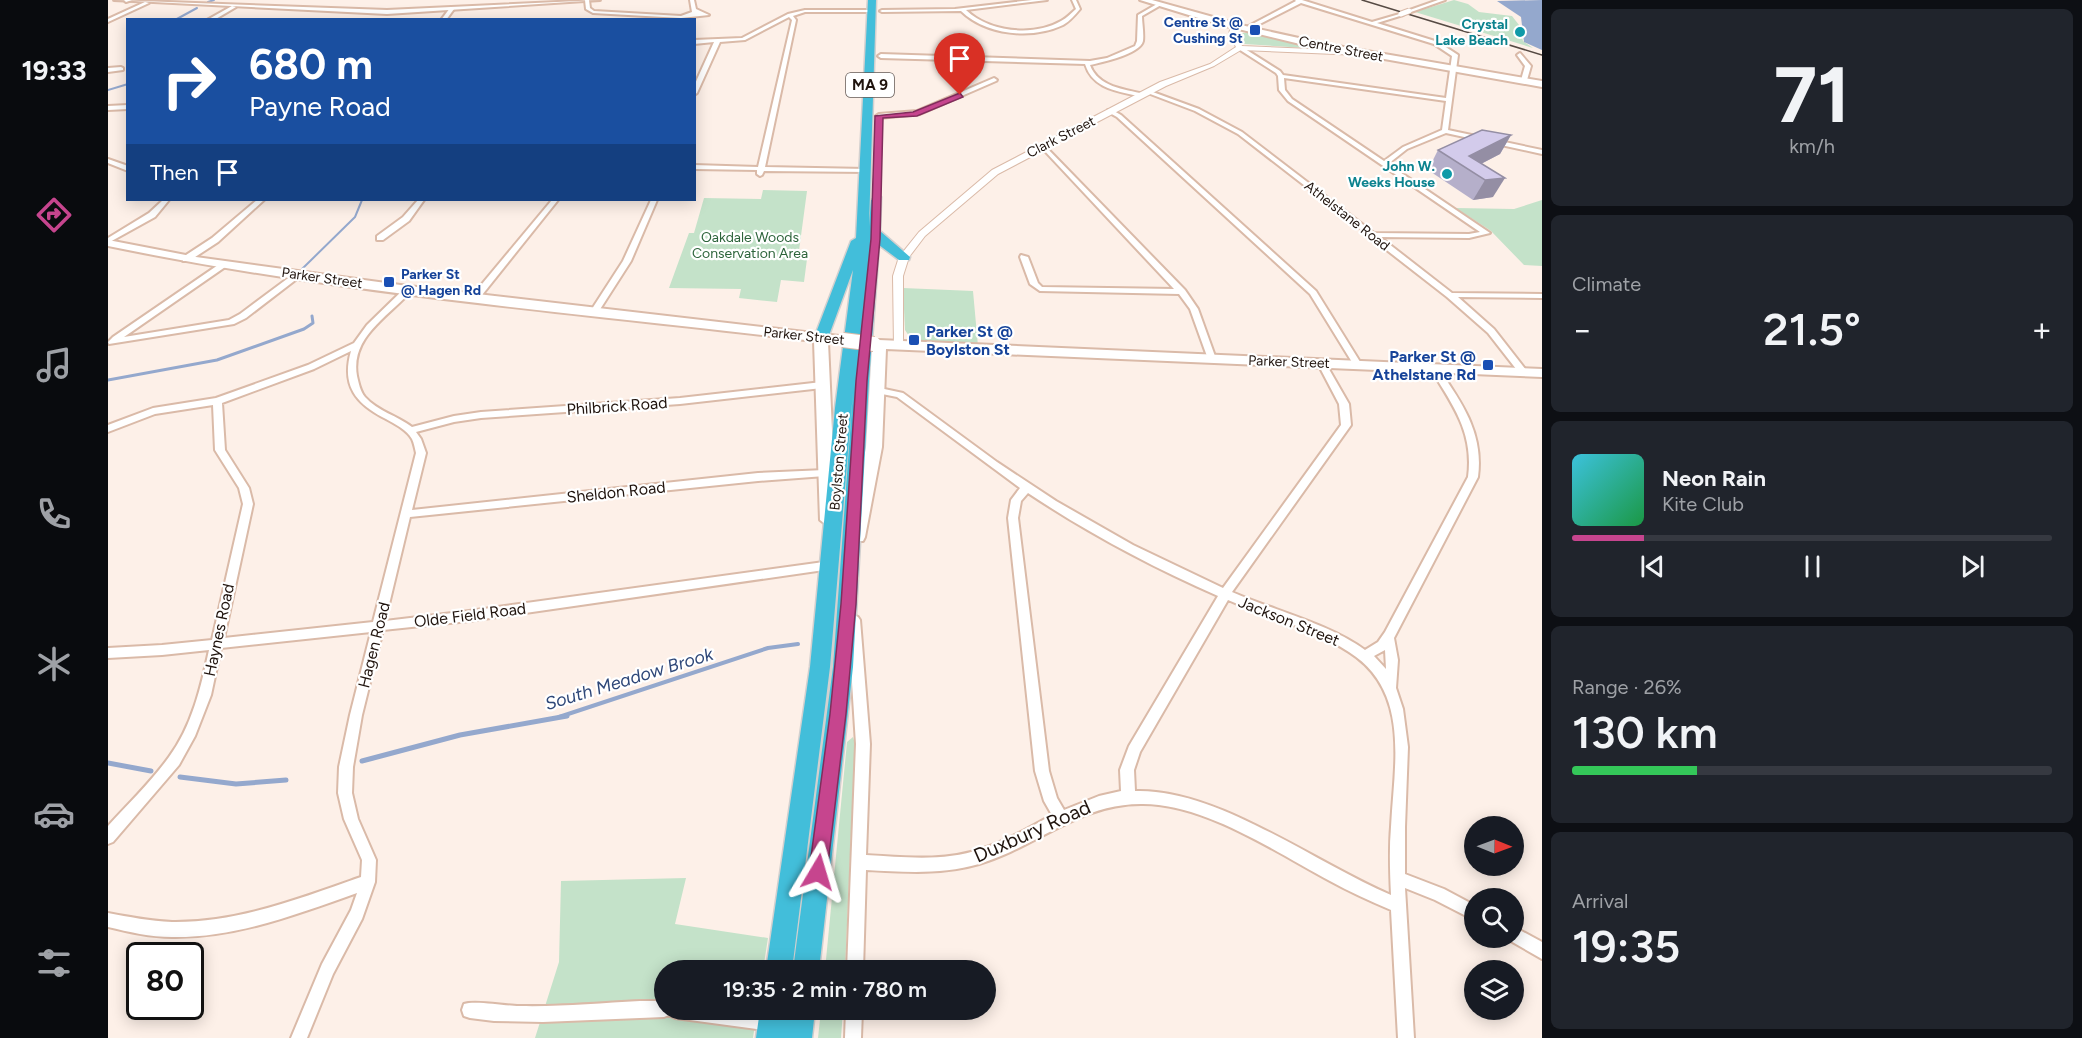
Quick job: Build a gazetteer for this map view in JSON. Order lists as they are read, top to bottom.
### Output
{
  "streets": {
    "highway": ["MA 9", "Boylston Street"],
    "main road": ["Centre Street", "Parker Street"],
    "street": [
      "Clark Street",
      "Athelstane Road",
      "Philbrick Road",
      "Sheldon Road",
      "Olde Field Road",
      "Jackson Street",
      "Haynes Road",
      "Hagen Road",
      "Duxbury Road"
    ]
  },
  "crossings": [
    ["Clark Street", "Athelstane Road"],
    ["Athelstane Road", "Parker Street"],
    ["Parker Street", "Boylston Street"],
    ["Philbrick Road", "Boylston Street"],
    ["Philbrick Road", "Hagen Road"],
    ["Boylston Street", "Sheldon Road"],
    ["Boylston Street", "Olde Field Road"],
    ["Boylston Street", "Jackson Street"],
    ["Sheldon Road", "Hagen Road"],
    ["Olde Field Road", "Haynes Road"],
    ["Olde Field Road", "Hagen Road"],
    ["Jackson Street", "Duxbury Road"]
  ],
  "water": ["South Meadow Brook"],
  "parks": ["Oakdale Woods Conservation Area"],
  "places": {
    "transit": [
      "Centre St @ Cushing St",
      "Parker St @ Hagen Rd",
      "Parker St @ Boylston St",
      "Parker St @ Athelstane Rd"
    ],
    "other": ["Crystal Lake Beach", "John W. Weeks House"]
  },
  "north": "right",
  "page": {
    "tabs": "19:33",
    "tile": [
      ["71", "km/h"],
      "Climate",
      ["Range · 26%", "130 km"],
      ["Arrival", "19:35"]
    ],
    "turn": ["680 m", "Payne Road"],
    "then": "Then",
    "heat": ["−", "21.5°", "+"],
    "song": ["Neon Rain", "Kite Club"],
    "limit": "80",
    "trip": "19:35 · 2 min · 780 m"
  }
}
